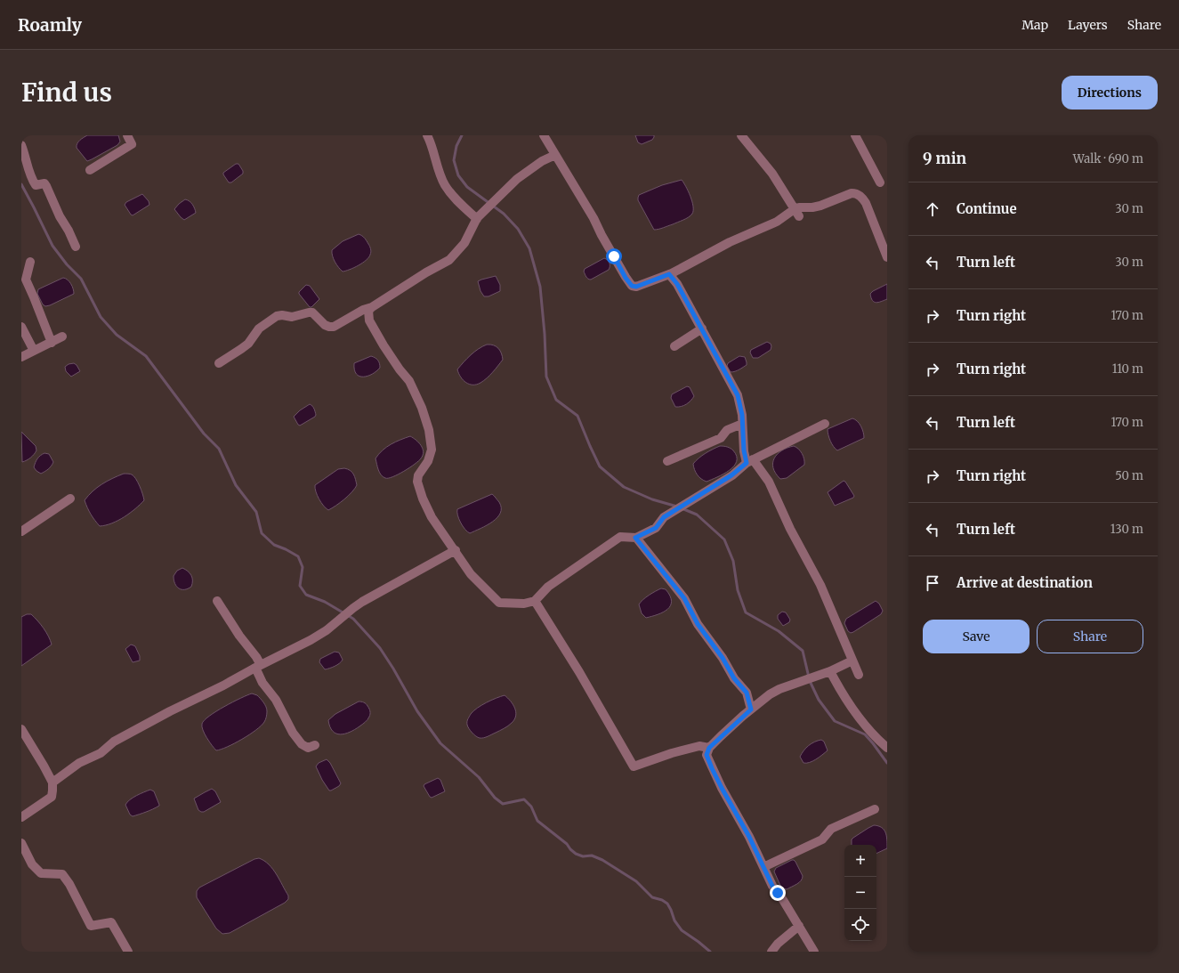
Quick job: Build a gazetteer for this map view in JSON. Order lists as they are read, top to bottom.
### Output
{
  "page": {
    "header": "Roamly",
    "nav": ["Map", "Layers", "Share"],
    "buttons": [
      "Directions",
      ["Save", "Share"]
    ],
    "title": "Find us",
    "heading": ["9 min", "Walk · 690 m"],
    "list": [
      ["Continue", "30 m"],
      ["Turn left", "30 m"],
      ["Turn right", "170 m"],
      ["Turn right", "110 m"],
      ["Turn left", "170 m"],
      ["Turn right", "50 m"],
      ["Turn left", "130 m"],
      "Arrive at destination"
    ],
    "map_buttons": ["+", "−"]
  }
}
